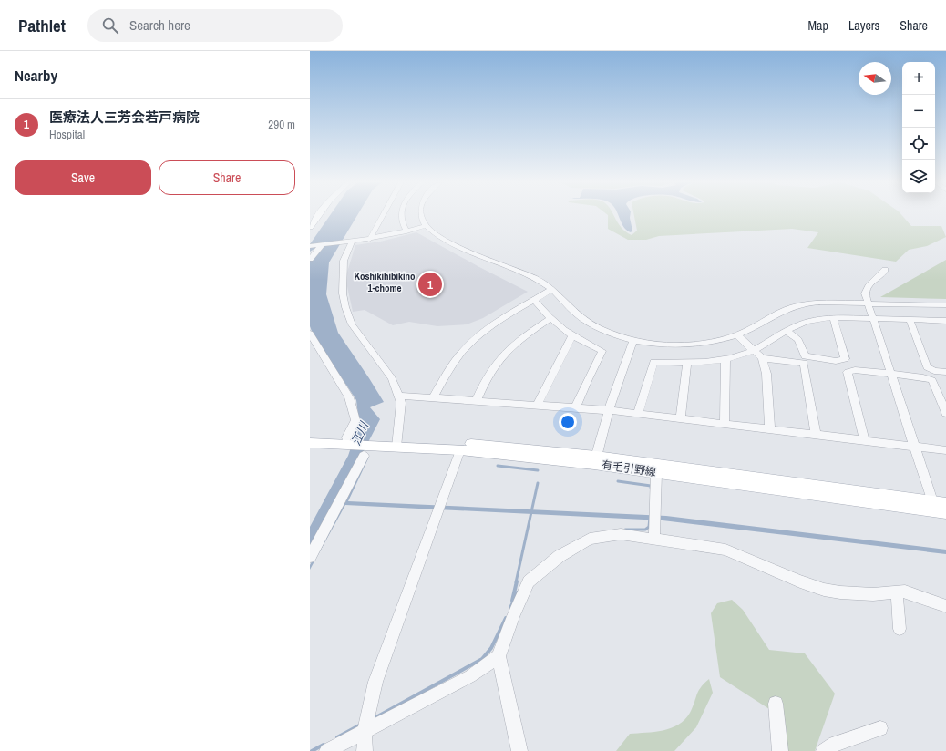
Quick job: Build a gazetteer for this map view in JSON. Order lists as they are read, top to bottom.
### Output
{
  "streets": {
    "main road": ["有毛引野線"]
  },
  "districts": ["Koshikihibikino 1-chome"],
  "water": ["江川"],
  "north": "left",
  "page": {
    "header": "Pathlet",
    "search": "Search here",
    "nav": ["Map", "Layers", "Share"],
    "heading": "Nearby",
    "map_buttons": ["+", "−"],
    "list": [
      {
        "mark": "1",
        "name": "医療法人三芳会若戸病院",
        "note": "Hospital",
        "value": "290 m"
      }
    ],
    "buttons": ["Save", "Share"],
    "pins": "1"
  }
}
